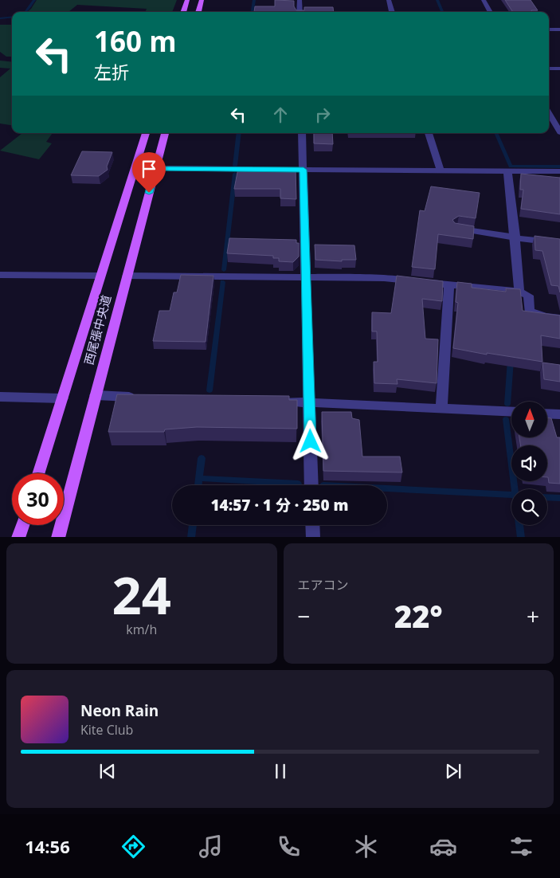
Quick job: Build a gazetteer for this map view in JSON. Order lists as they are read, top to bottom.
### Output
{
  "streets": {
    "main road": ["西尾張中央道"]
  },
  "north": "top",
  "page": {
    "turn": ["160 m", "左折"],
    "limit": "30",
    "trip": "14:57 · 1 分 · 250 m",
    "tile": [
      ["24", "km/h"],
      "エアコン"
    ],
    "heat": ["−", "22°", "+"],
    "song": ["Neon Rain", "Kite Club"],
    "tabs": "14:56"
  }
}
